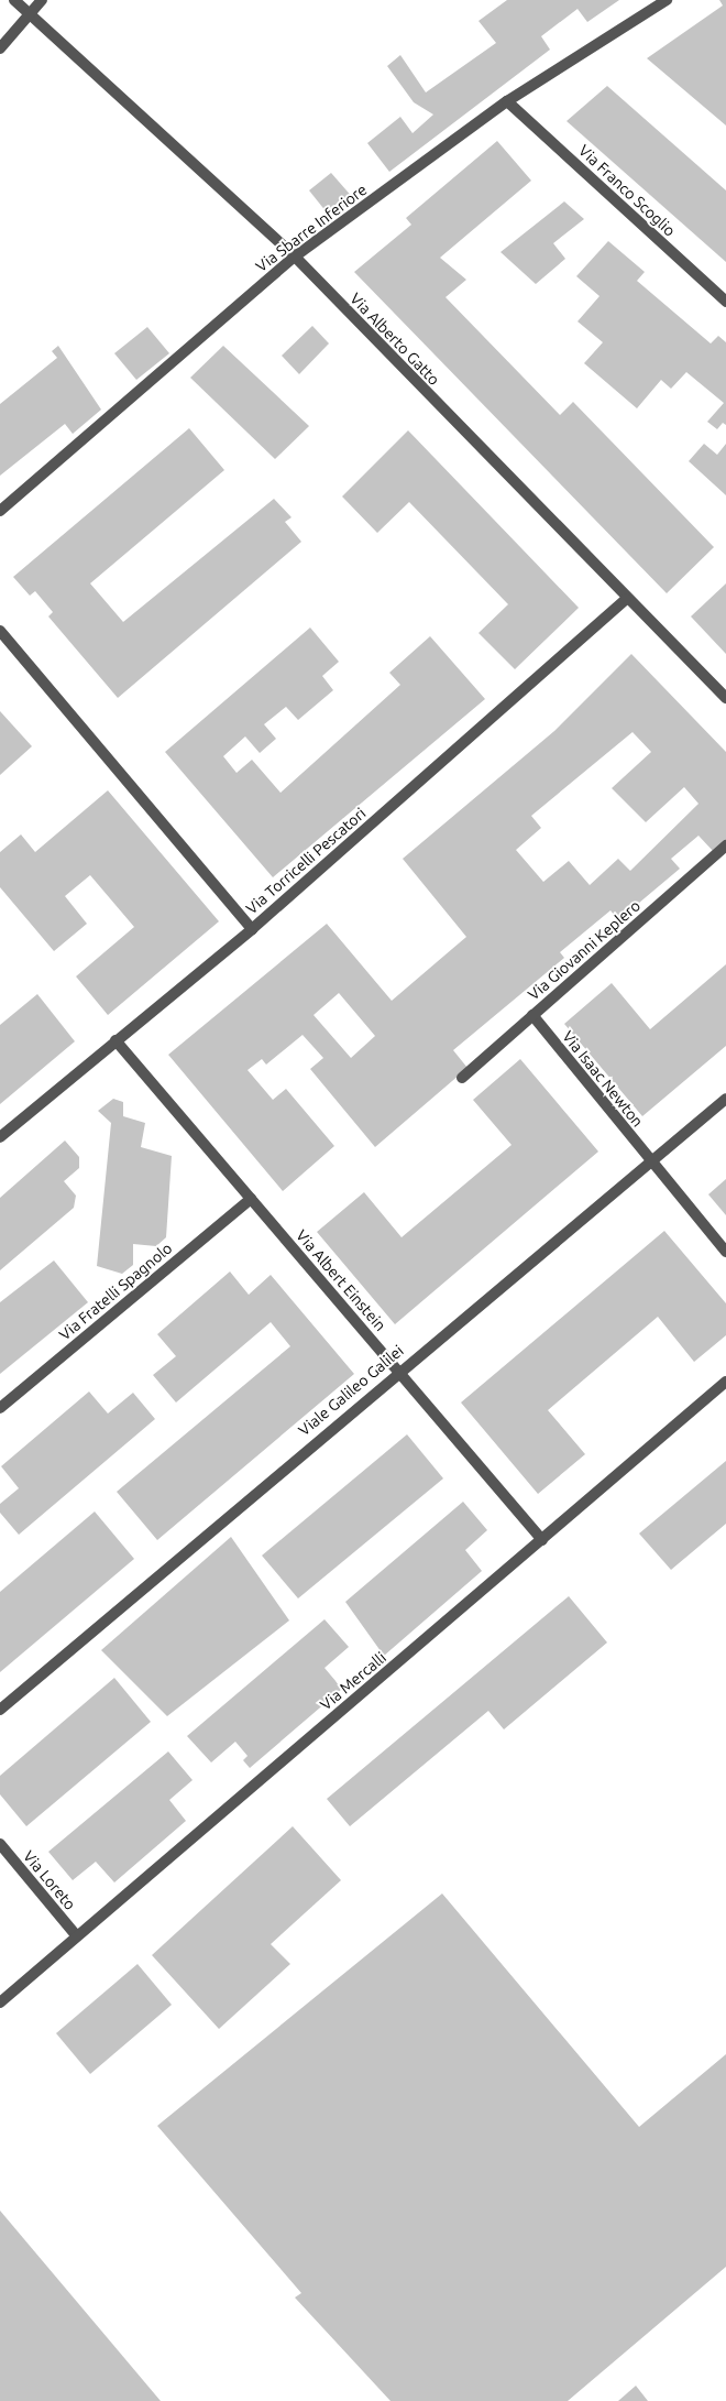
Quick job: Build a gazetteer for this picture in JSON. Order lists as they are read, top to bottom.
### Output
{
  "streets": {
    "street": [
      "Via Franco Scoglio",
      "Via Sbarre Inferiore",
      "Via Alberto Gatto",
      "Via Torricelli Pescatori",
      "Via Giovanni Keplero",
      "Via Isaac Newton",
      "Via Albert Einstein",
      "Via Fratelli Spagnolo",
      "Viale Galileo Galilei",
      "Via Mercalli",
      "Via Loreto"
    ]
  },
  "crossings": [
    ["Via Franco Scoglio", "Via Sbarre Inferiore"],
    ["Via Sbarre Inferiore", "Via Alberto Gatto"],
    ["Via Alberto Gatto", "Via Torricelli Pescatori"],
    ["Via Torricelli Pescatori", "Via Albert Einstein"],
    ["Via Giovanni Keplero", "Via Isaac Newton"],
    ["Via Isaac Newton", "Viale Galileo Galilei"],
    ["Via Albert Einstein", "Via Fratelli Spagnolo"],
    ["Via Albert Einstein", "Viale Galileo Galilei"],
    ["Via Albert Einstein", "Via Mercalli"],
    ["Via Mercalli", "Via Loreto"]
  ]
}
